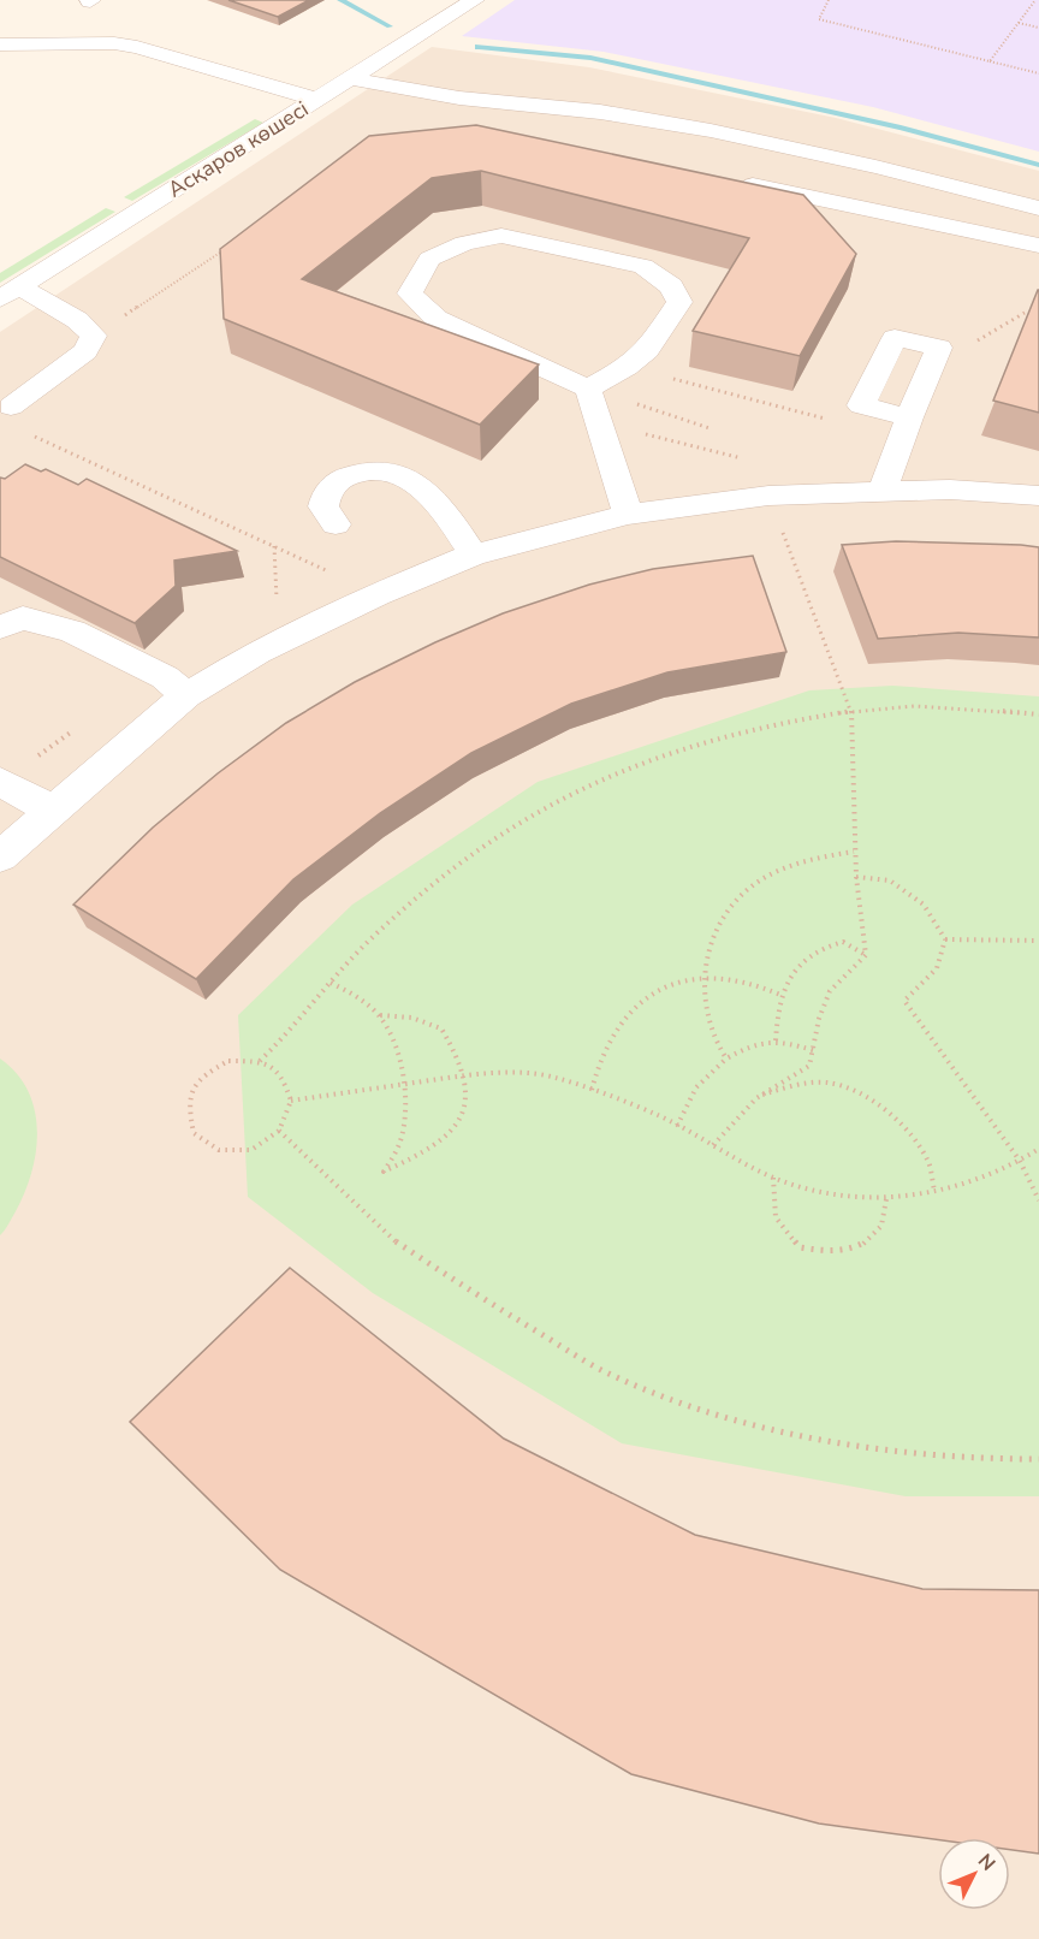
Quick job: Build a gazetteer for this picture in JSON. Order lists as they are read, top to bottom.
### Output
{
  "streets": {
    "street": ["Асқаров көшесі"]
  },
  "north": "top right"
}
